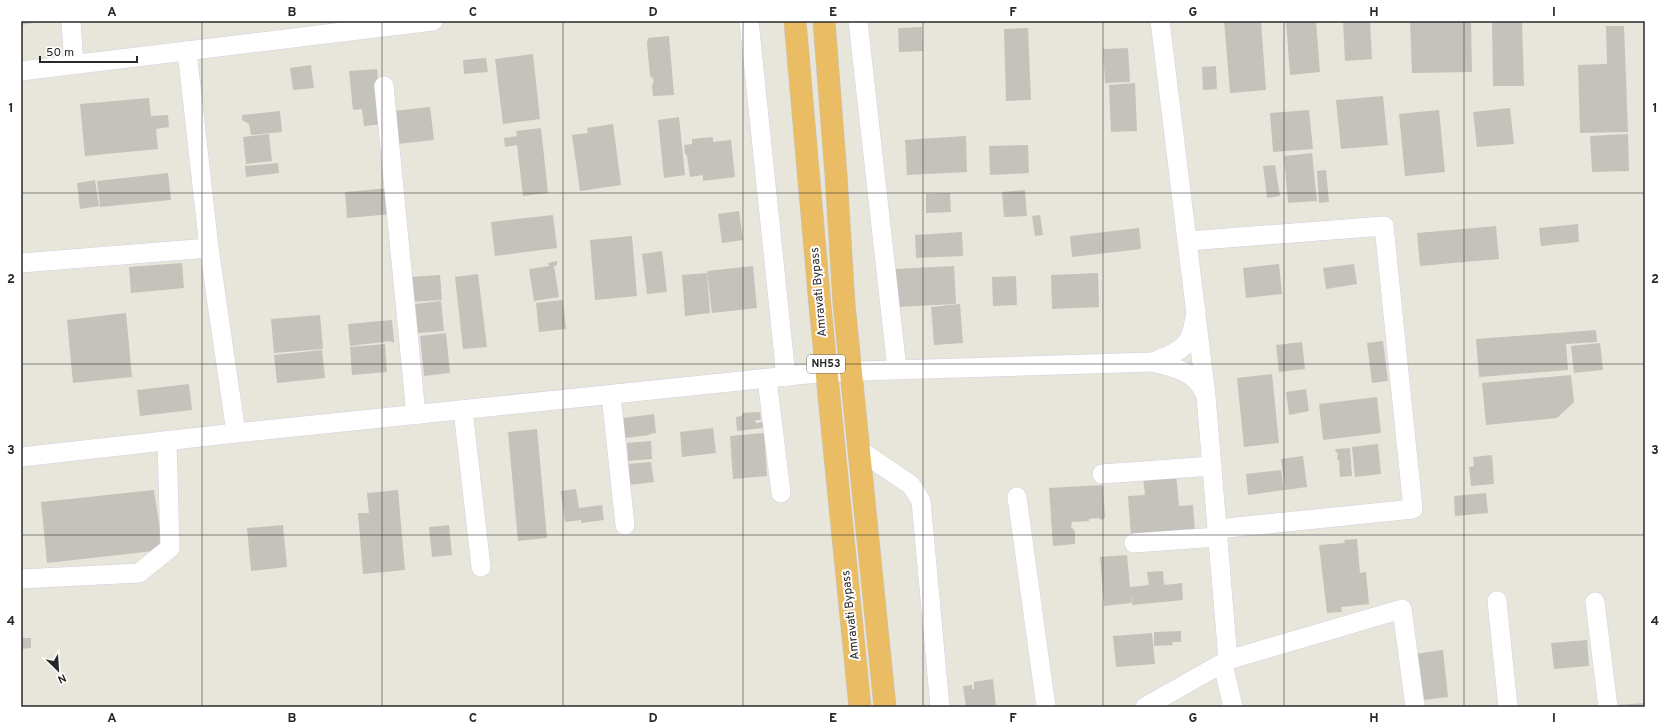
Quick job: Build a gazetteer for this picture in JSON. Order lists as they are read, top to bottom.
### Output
{
  "streets": {
    "highway": ["Amravati Bypass", "NH53"]
  },
  "scale_bar": "50 m",
  "north": "bottom right",
  "grid": {
    "columns": [
      "A",
      "B",
      "C",
      "D",
      "E",
      "F",
      "G",
      "H",
      "I"
    ],
    "rows": [
      "1",
      "2",
      "3",
      "4"
    ]
  }
}
